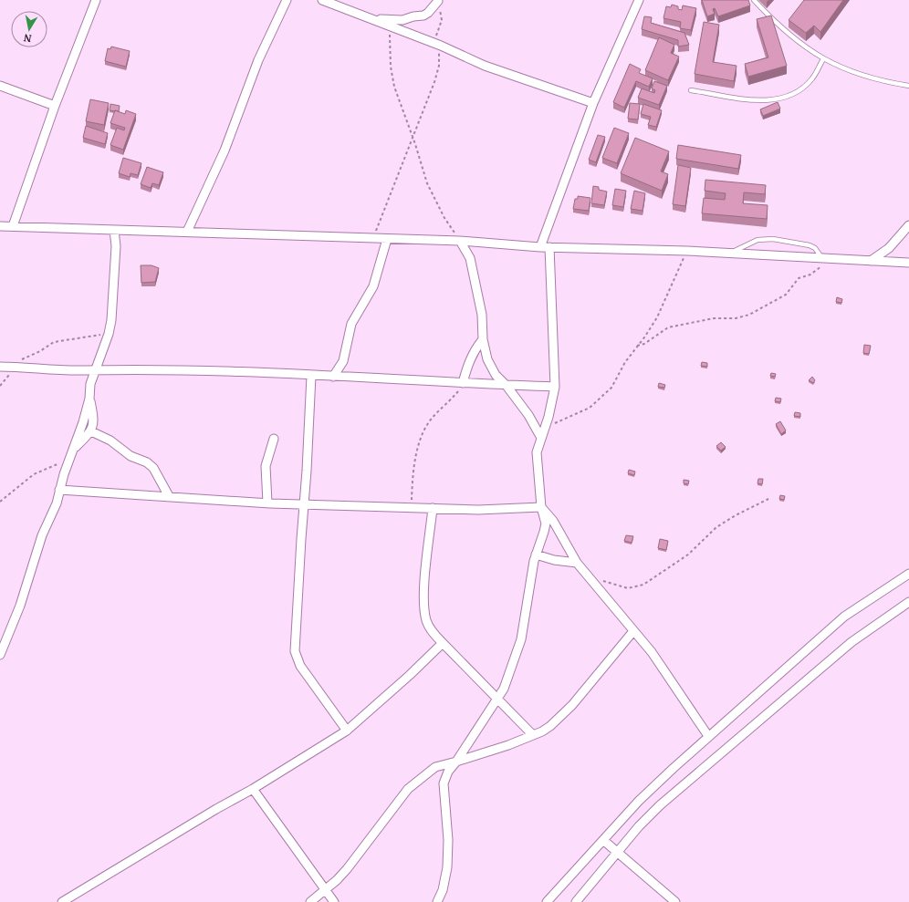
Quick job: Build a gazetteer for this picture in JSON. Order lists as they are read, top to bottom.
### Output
{
  "north": "bottom"
}
